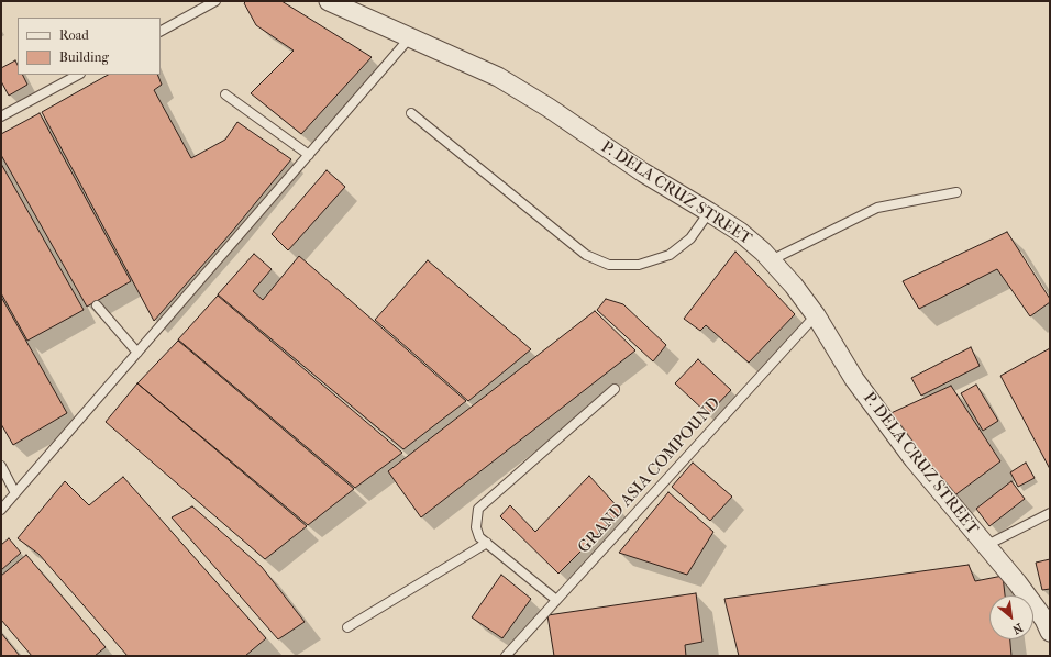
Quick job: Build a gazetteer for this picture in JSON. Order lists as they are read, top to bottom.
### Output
{
  "streets": {
    "street": ["P. DELA CRUZ STREET"],
    "lane": ["GRAND ASIA COMPOUND"]
  },
  "crossings": [
    ["P. DELA CRUZ STREET", "GRAND ASIA COMPOUND"]
  ],
  "legend": ["Road", "Building"],
  "north": "bottom right"
}
